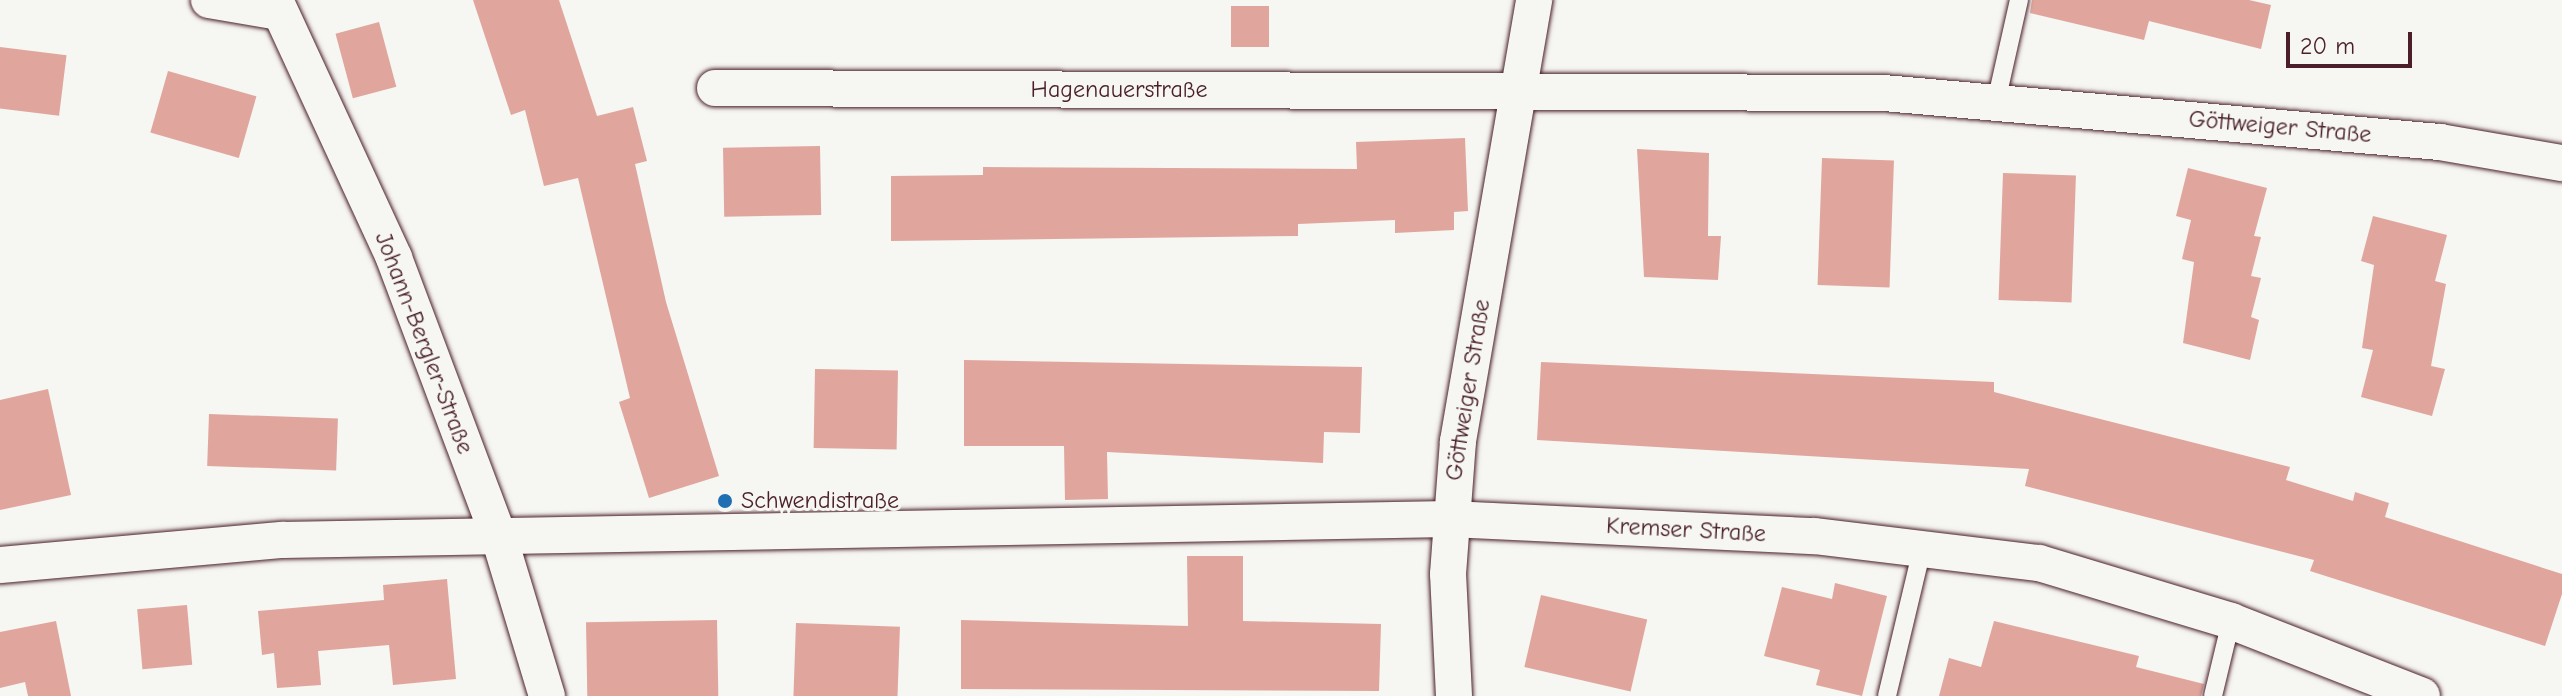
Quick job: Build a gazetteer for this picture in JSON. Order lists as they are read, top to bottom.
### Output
{
  "streets": {
    "street": [
      "Hagenauerstraße",
      "Göttweiger Straße",
      "Johann-Bergler-Straße",
      "Kremser Straße"
    ]
  },
  "crossings": [
    ["Hagenauerstraße", "Göttweiger Straße"],
    ["Göttweiger Straße", "Kremser Straße"]
  ],
  "places": ["Schwendistraße"],
  "scale_bar": "20 m"
}
